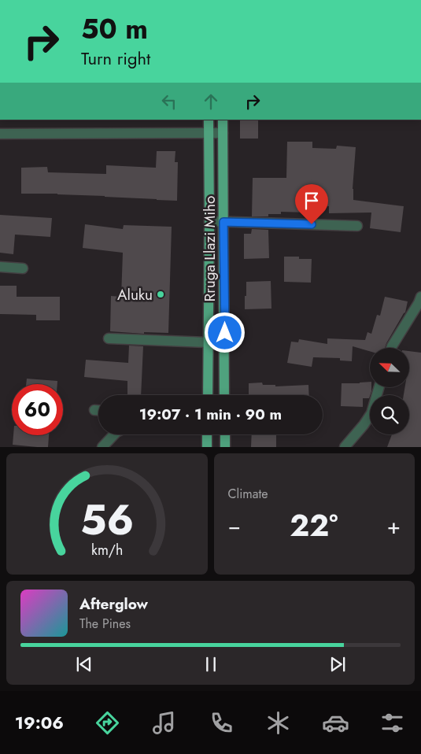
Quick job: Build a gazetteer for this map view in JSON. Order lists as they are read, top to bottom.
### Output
{
  "streets": {
    "main road": ["Rruga Llazi Miho"]
  },
  "places": ["Aluku"],
  "north": "top left",
  "page": {
    "turn": ["50 m", "Turn right"],
    "limit": "60",
    "trip": "19:07 · 1 min · 90 m",
    "tile": "Climate",
    "heat": ["−", "22°", "+"],
    "song": ["Afterglow", "The Pines"],
    "tabs": "19:06",
    "gauge": ["56", "km/h"]
  }
}
